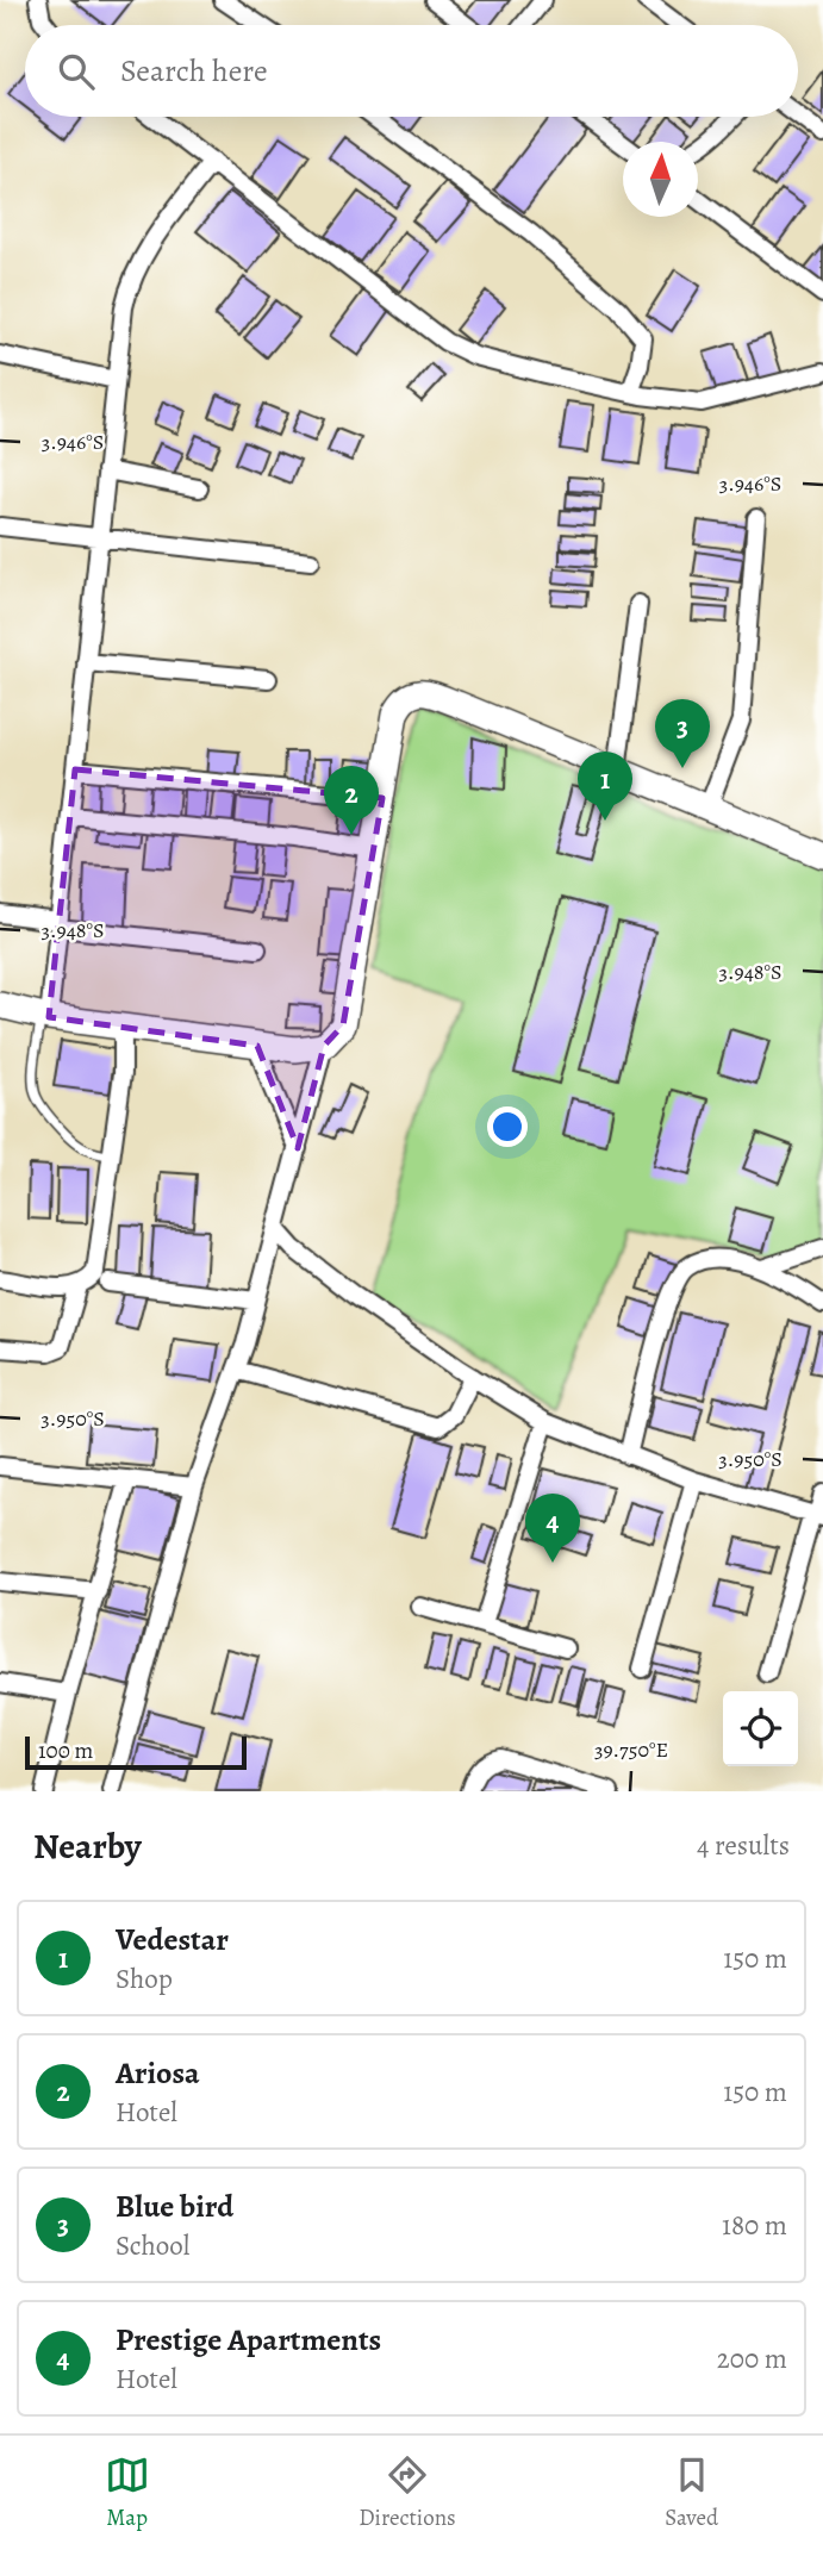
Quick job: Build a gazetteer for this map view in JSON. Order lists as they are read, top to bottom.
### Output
{
  "scale_bar": "100 m",
  "north": "top",
  "page": {
    "search": "Search here",
    "pins": [
      "3",
      "1",
      "2",
      "4"
    ],
    "scale": "100 m",
    "heading": ["Nearby", "4 results"],
    "list": [
      {
        "mark": "1",
        "name": "Vedestar",
        "note": "Shop",
        "value": "150 m"
      },
      {
        "mark": "2",
        "name": "Ariosa",
        "note": "Hotel",
        "value": "150 m"
      },
      {
        "mark": "3",
        "name": "Blue bird",
        "note": "School",
        "value": "180 m"
      },
      {
        "mark": "4",
        "name": "Prestige Apartments",
        "note": "Hotel",
        "value": "200 m"
      }
    ],
    "nav": ["Map", "Directions", "Saved"]
  },
  "coordinates": [
    "3.946°S",
    "3.948°S",
    "3.950°S",
    "39.750°E"
  ]
}
